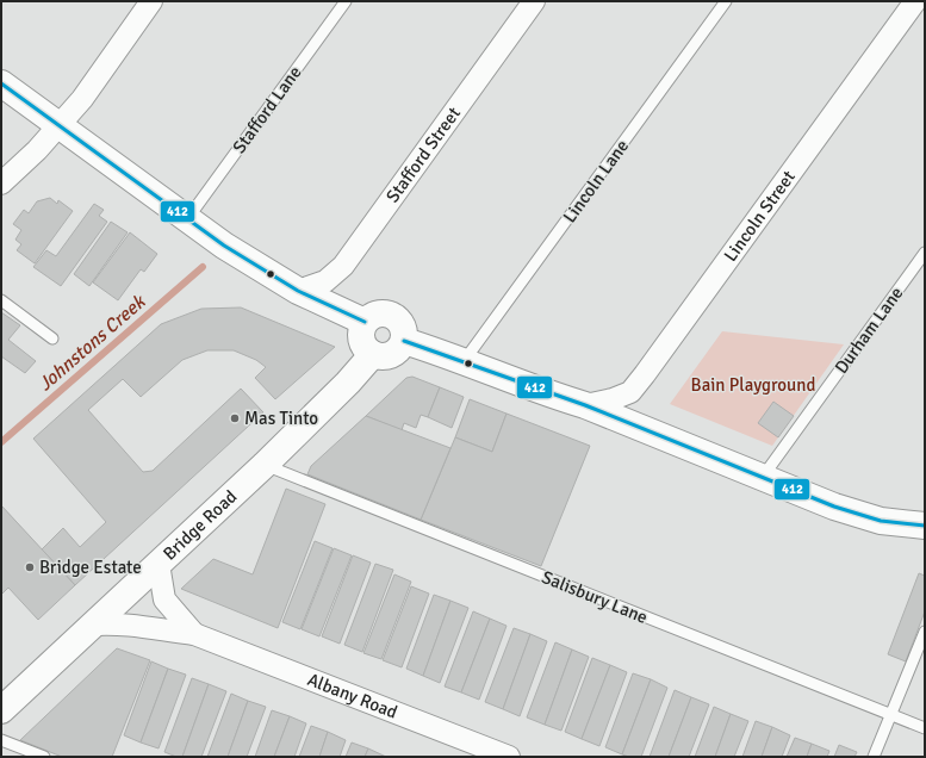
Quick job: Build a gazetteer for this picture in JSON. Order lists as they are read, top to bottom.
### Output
{
  "streets": {
    "main road": ["Bridge Road"],
    "street": ["Stafford Street", "Lincoln Street", "Albany Road"],
    "lane": [
      "Stafford Lane",
      "Lincoln Lane",
      "Durham Lane",
      "Salisbury Lane"
    ]
  },
  "crossings": [
    ["Bridge Road", "Salisbury Lane"],
    ["Bridge Road", "Albany Road"]
  ],
  "water": ["Johnstons Creek"],
  "parks": ["Bain Playground"],
  "places": ["Mas Tinto", "Bridge Estate"],
  "lines": ["transit line 412"]
}
